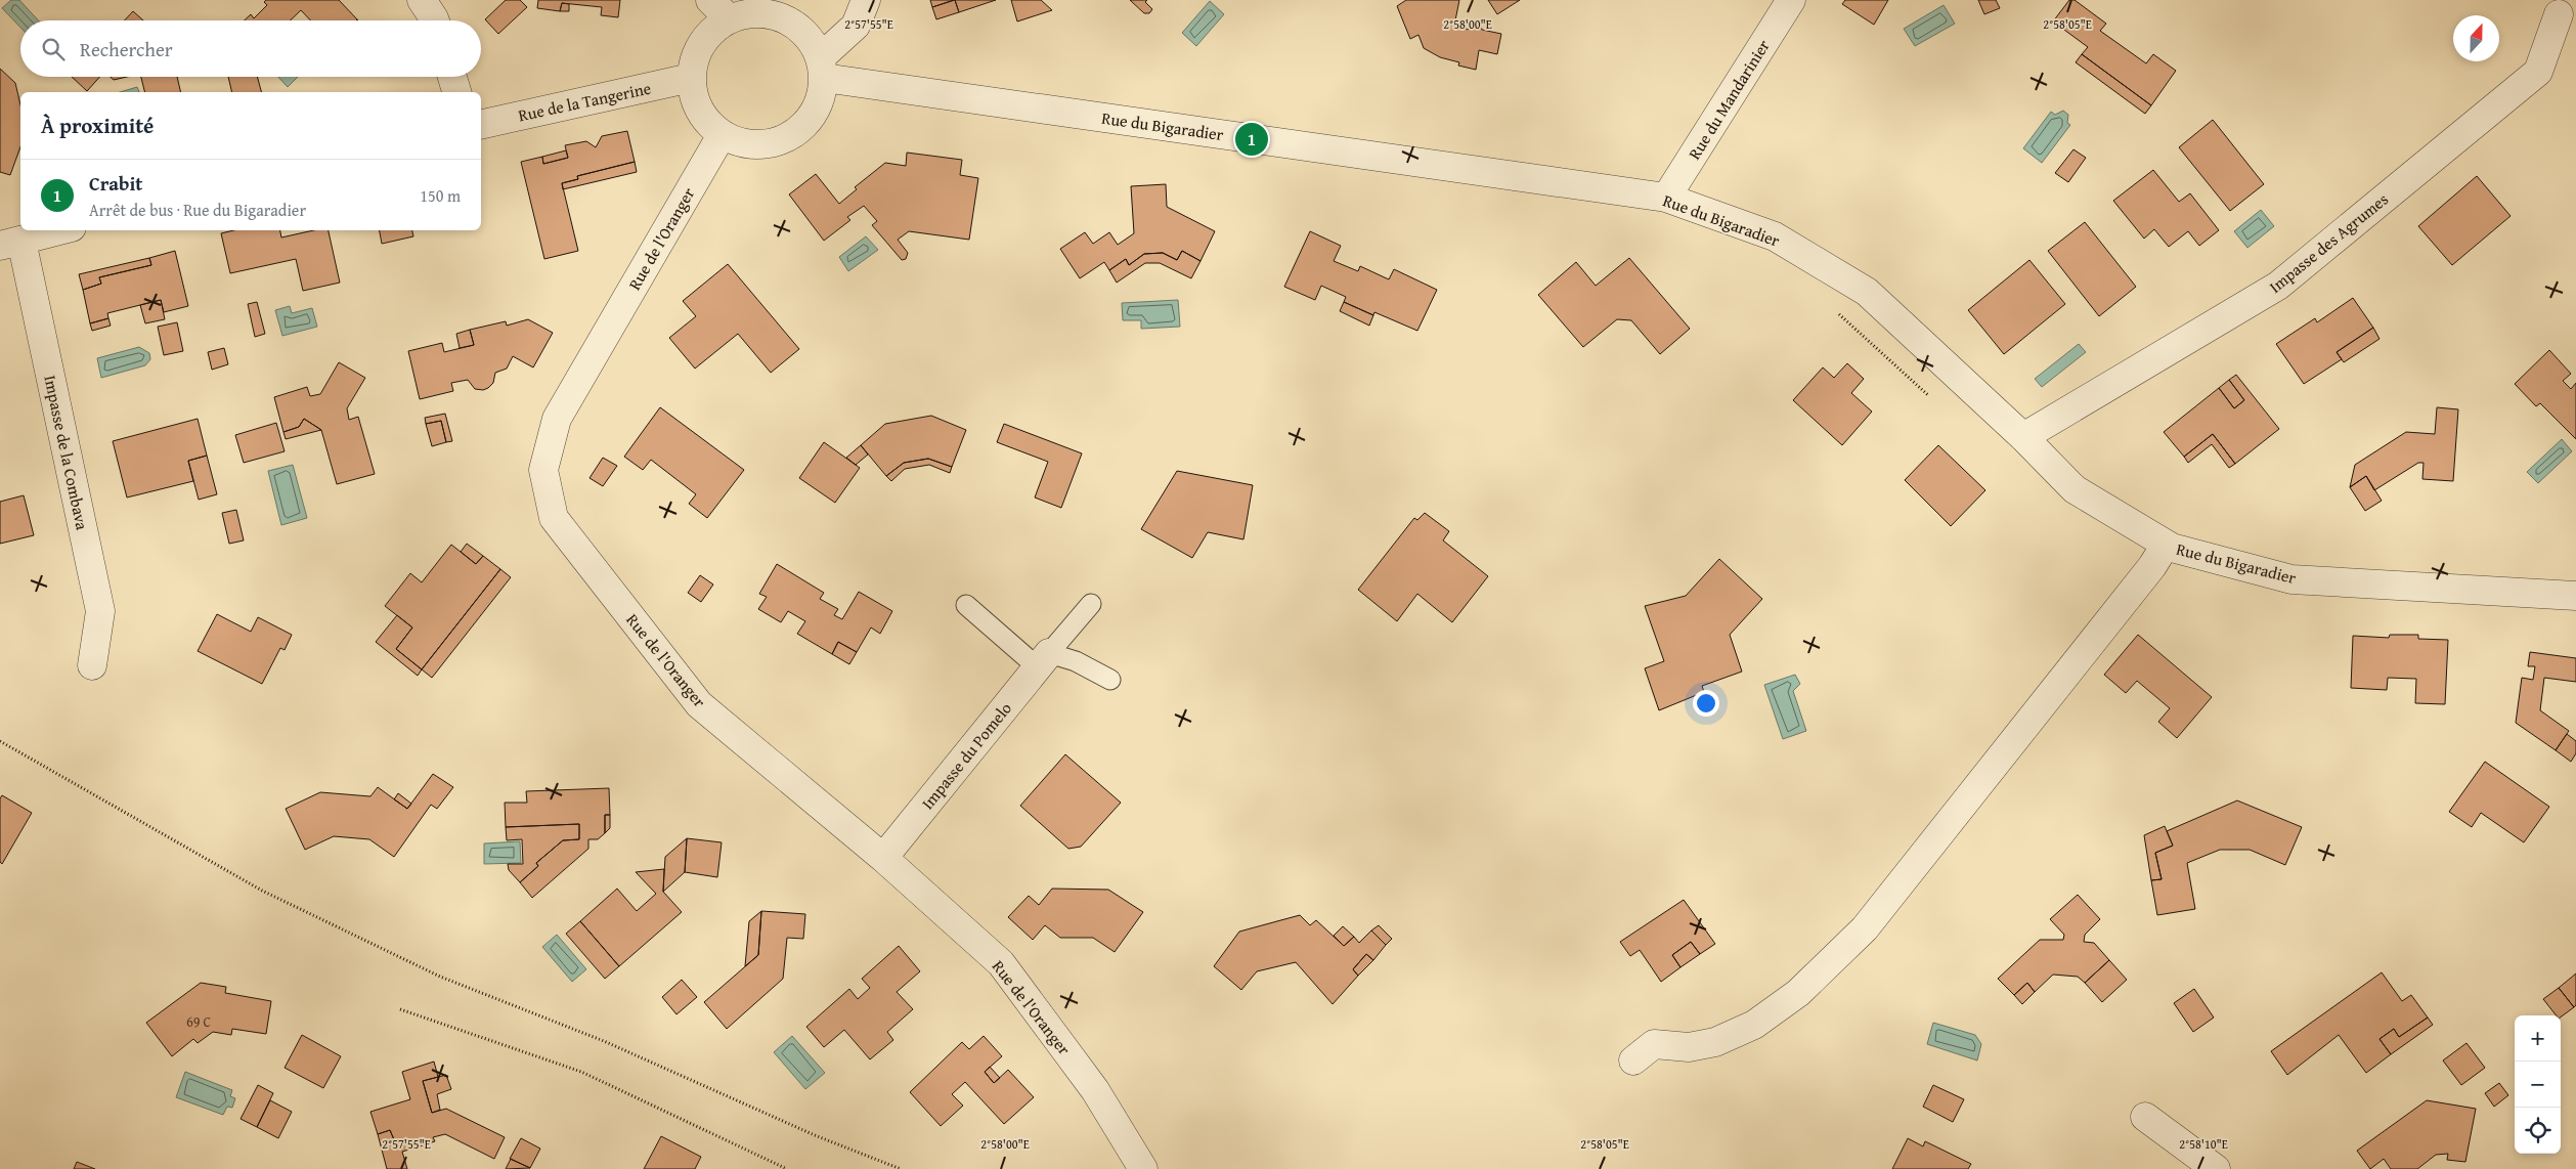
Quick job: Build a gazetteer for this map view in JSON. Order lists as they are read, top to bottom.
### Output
{
  "streets": {
    "street": [
      "Rue du Mandarinier",
      "Rue de la Tangerine",
      "Rue du Bigaradier",
      "Rue de l'Oranger",
      "Impasse des Agrumes",
      "Impasse de la Combava",
      "Impasse du Pomelo"
    ]
  },
  "crossings": [
    ["Rue du Mandarinier", "Rue du Bigaradier"],
    ["Rue de la Tangerine", "Rue du Bigaradier"],
    ["Rue de la Tangerine", "Rue de l'Oranger"],
    ["Rue du Bigaradier", "Rue de l'Oranger"],
    ["Rue du Bigaradier", "Impasse des Agrumes"],
    ["Rue de l'Oranger", "Impasse du Pomelo"]
  ],
  "house_numbers": ["69 C"],
  "north": "top",
  "page": {
    "search": "Rechercher",
    "heading": "À proximité",
    "pins": "1",
    "list": [
      {
        "mark": "1",
        "name": "Crabit",
        "note": "Arrêt de bus · Rue du Bigaradier",
        "value": "150 m"
      }
    ],
    "map_buttons": ["+", "−"]
  },
  "coordinates": [
    "2°57'55\"E",
    "2°58'00\"E",
    "2°58'05\"E",
    "2°58'10\"E"
  ]
}
